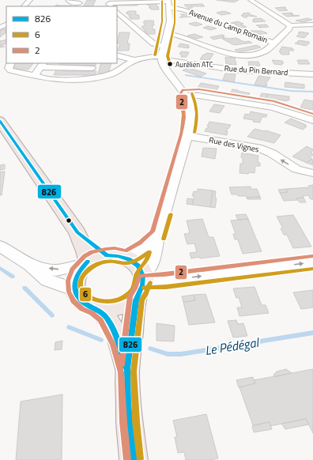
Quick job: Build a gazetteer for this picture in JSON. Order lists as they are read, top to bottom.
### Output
{
  "streets": {
    "street": ["Avenue du Camp Romain", "Rue du Pin Bernard", "Rue des Vignes"]
  },
  "water": ["Le Pédégal"],
  "places": ["Aurélien ATC"],
  "lines": ["transit line 6", "transit line 2", "transit line 826"],
  "legend": ["826", "6", "2"]
}
